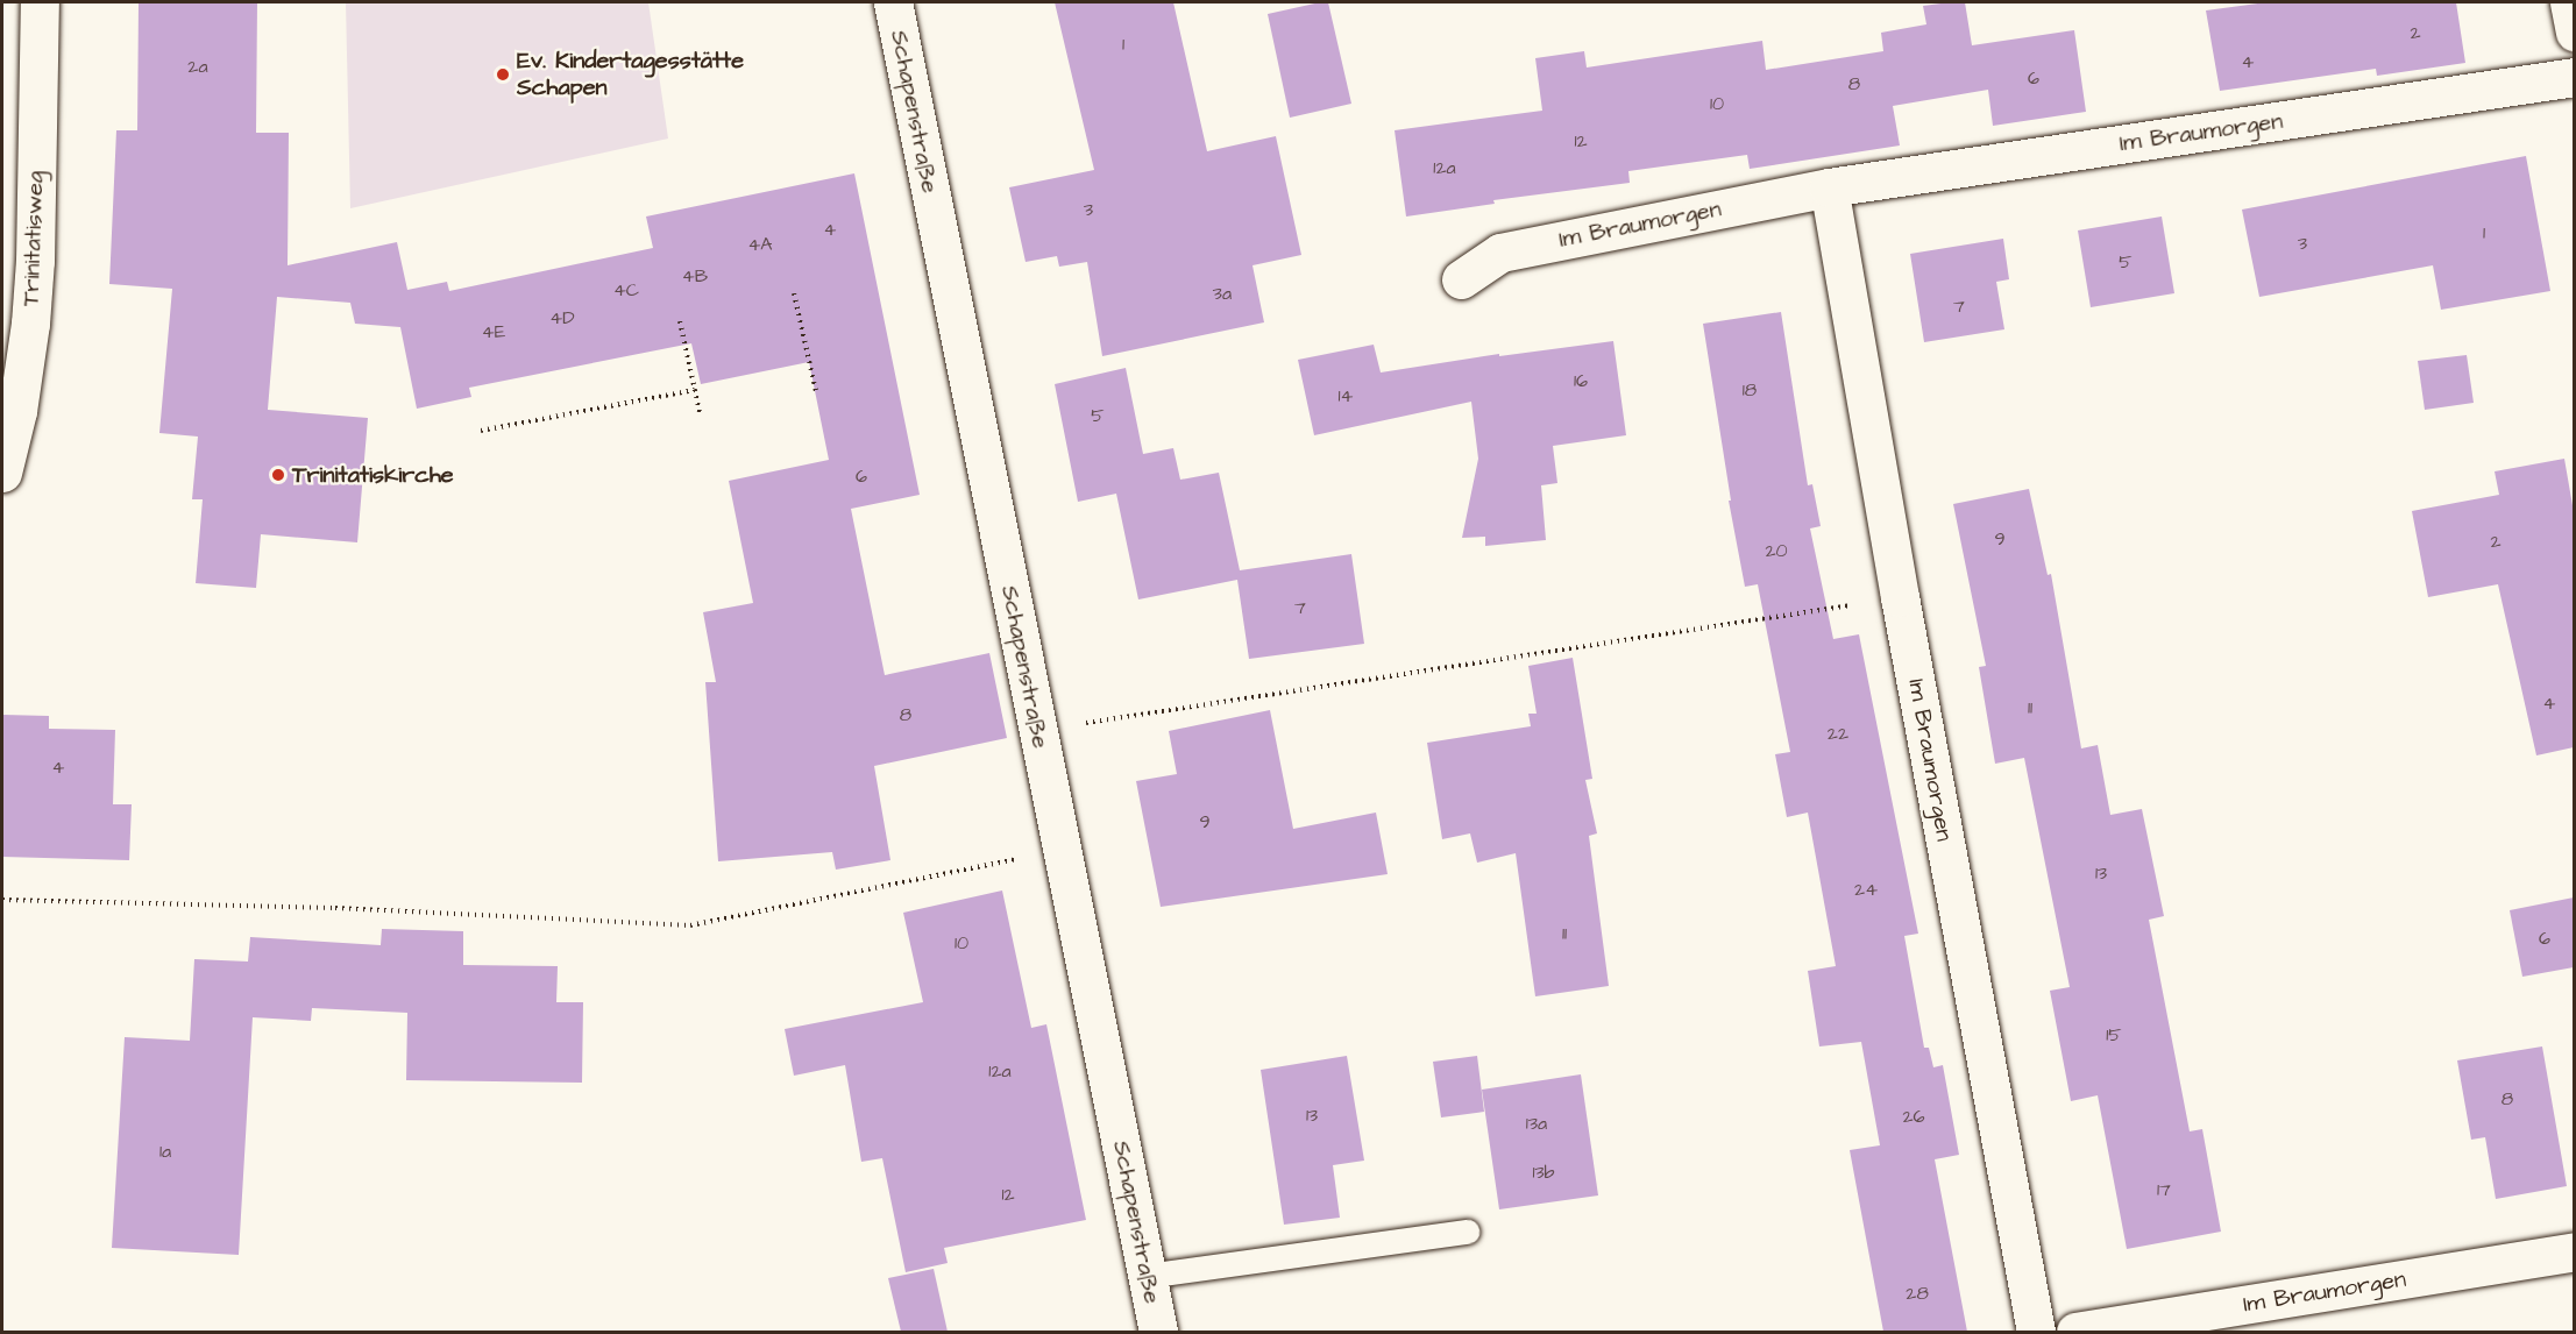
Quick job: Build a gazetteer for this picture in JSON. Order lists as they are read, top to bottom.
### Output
{
  "streets": {
    "street": ["Schapenstraße", "Im Braumorgen", "Trinitatisweg"]
  },
  "places": ["Ev. Kindertagesstätte Schapen", "Trinitatiskirche"],
  "house_numbers": [
    "2",
    "1",
    "4",
    "2a",
    "6",
    "8",
    "10",
    "12",
    "12a",
    "3",
    "4",
    "1",
    "3",
    "4A",
    "5",
    "4B",
    "4C",
    "3a",
    "7",
    "4D",
    "4E",
    "16",
    "18",
    "14",
    "5",
    "6",
    "9",
    "2",
    "20",
    "7",
    "4",
    "11",
    "8",
    "22",
    "4",
    "9",
    "13",
    "24",
    "11",
    "6",
    "10",
    "15",
    "12a",
    "8",
    "13",
    "26",
    "13a",
    "1a",
    "13b",
    "17",
    "12",
    "28"
  ]
}
